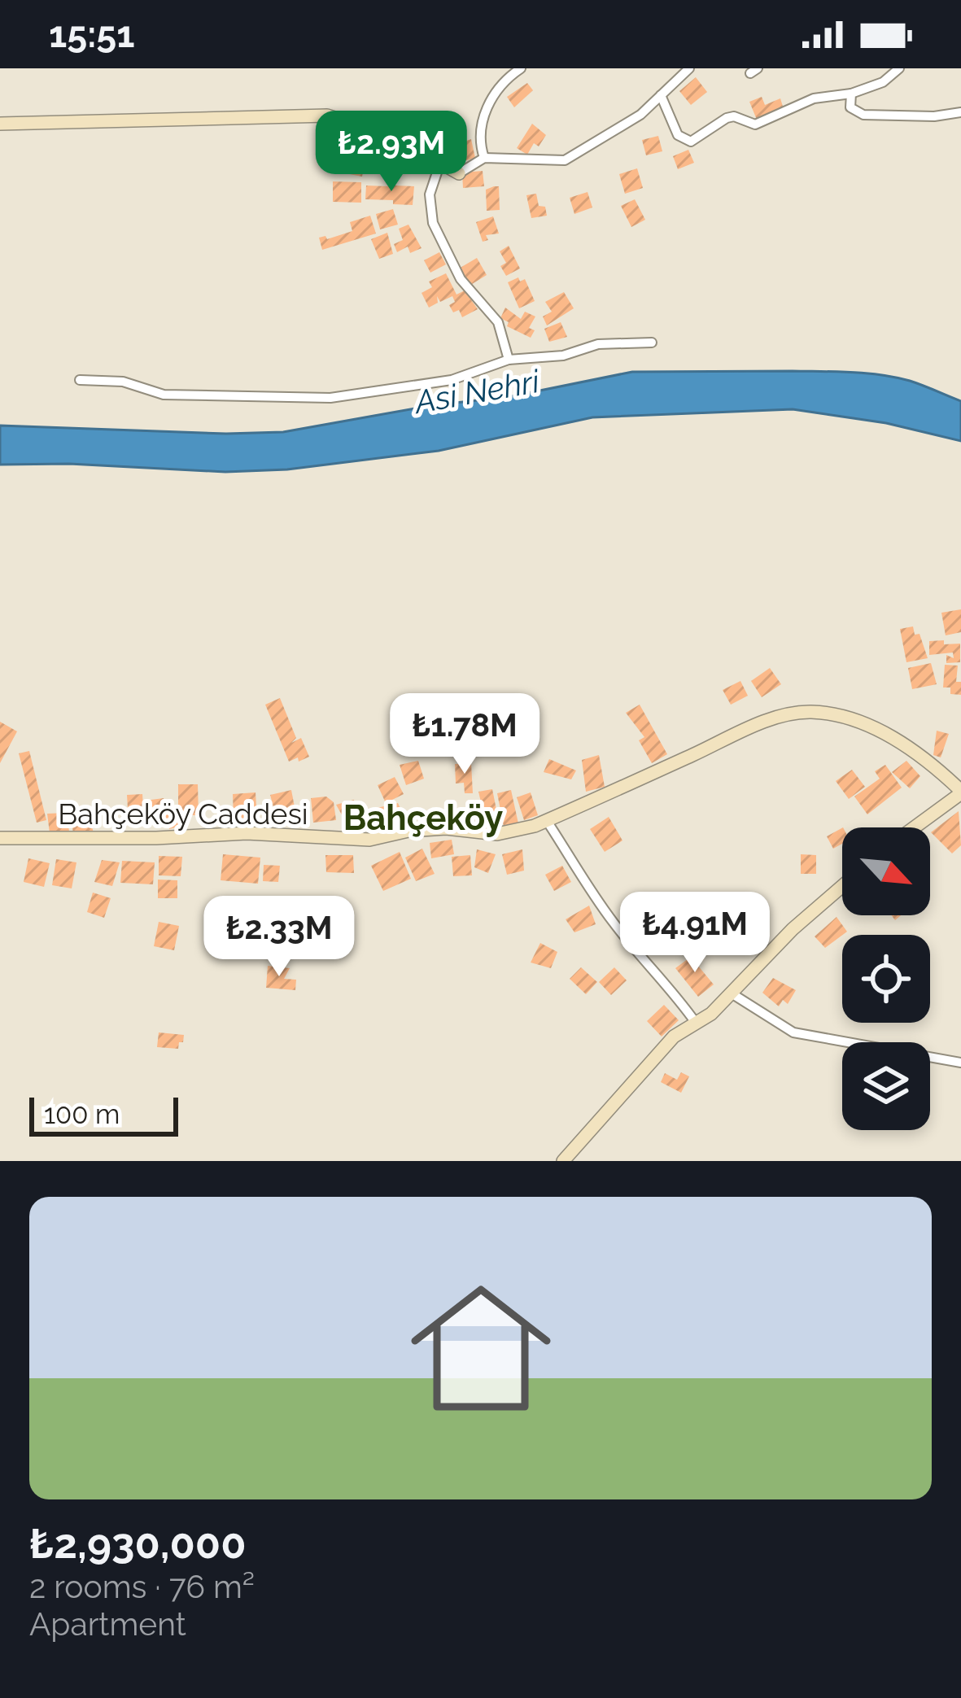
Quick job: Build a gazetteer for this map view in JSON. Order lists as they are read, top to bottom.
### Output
{
  "streets": {
    "main road": ["Bahçeköy Caddesi"]
  },
  "districts": ["Bahçeköy"],
  "water": ["Asi Nehri"],
  "scale_bar": "100 m",
  "north": "bottom right",
  "page": {
    "status": "15:51",
    "price": [
      "₺2.93M",
      "₺1.78M",
      "₺4.91M",
      "₺2.33M"
    ],
    "scale": "100 m",
    "list": [
      {
        "name": "₺2,930,000",
        "note": "2 rooms · 76 m² · Apartment"
      }
    ]
  }
}
